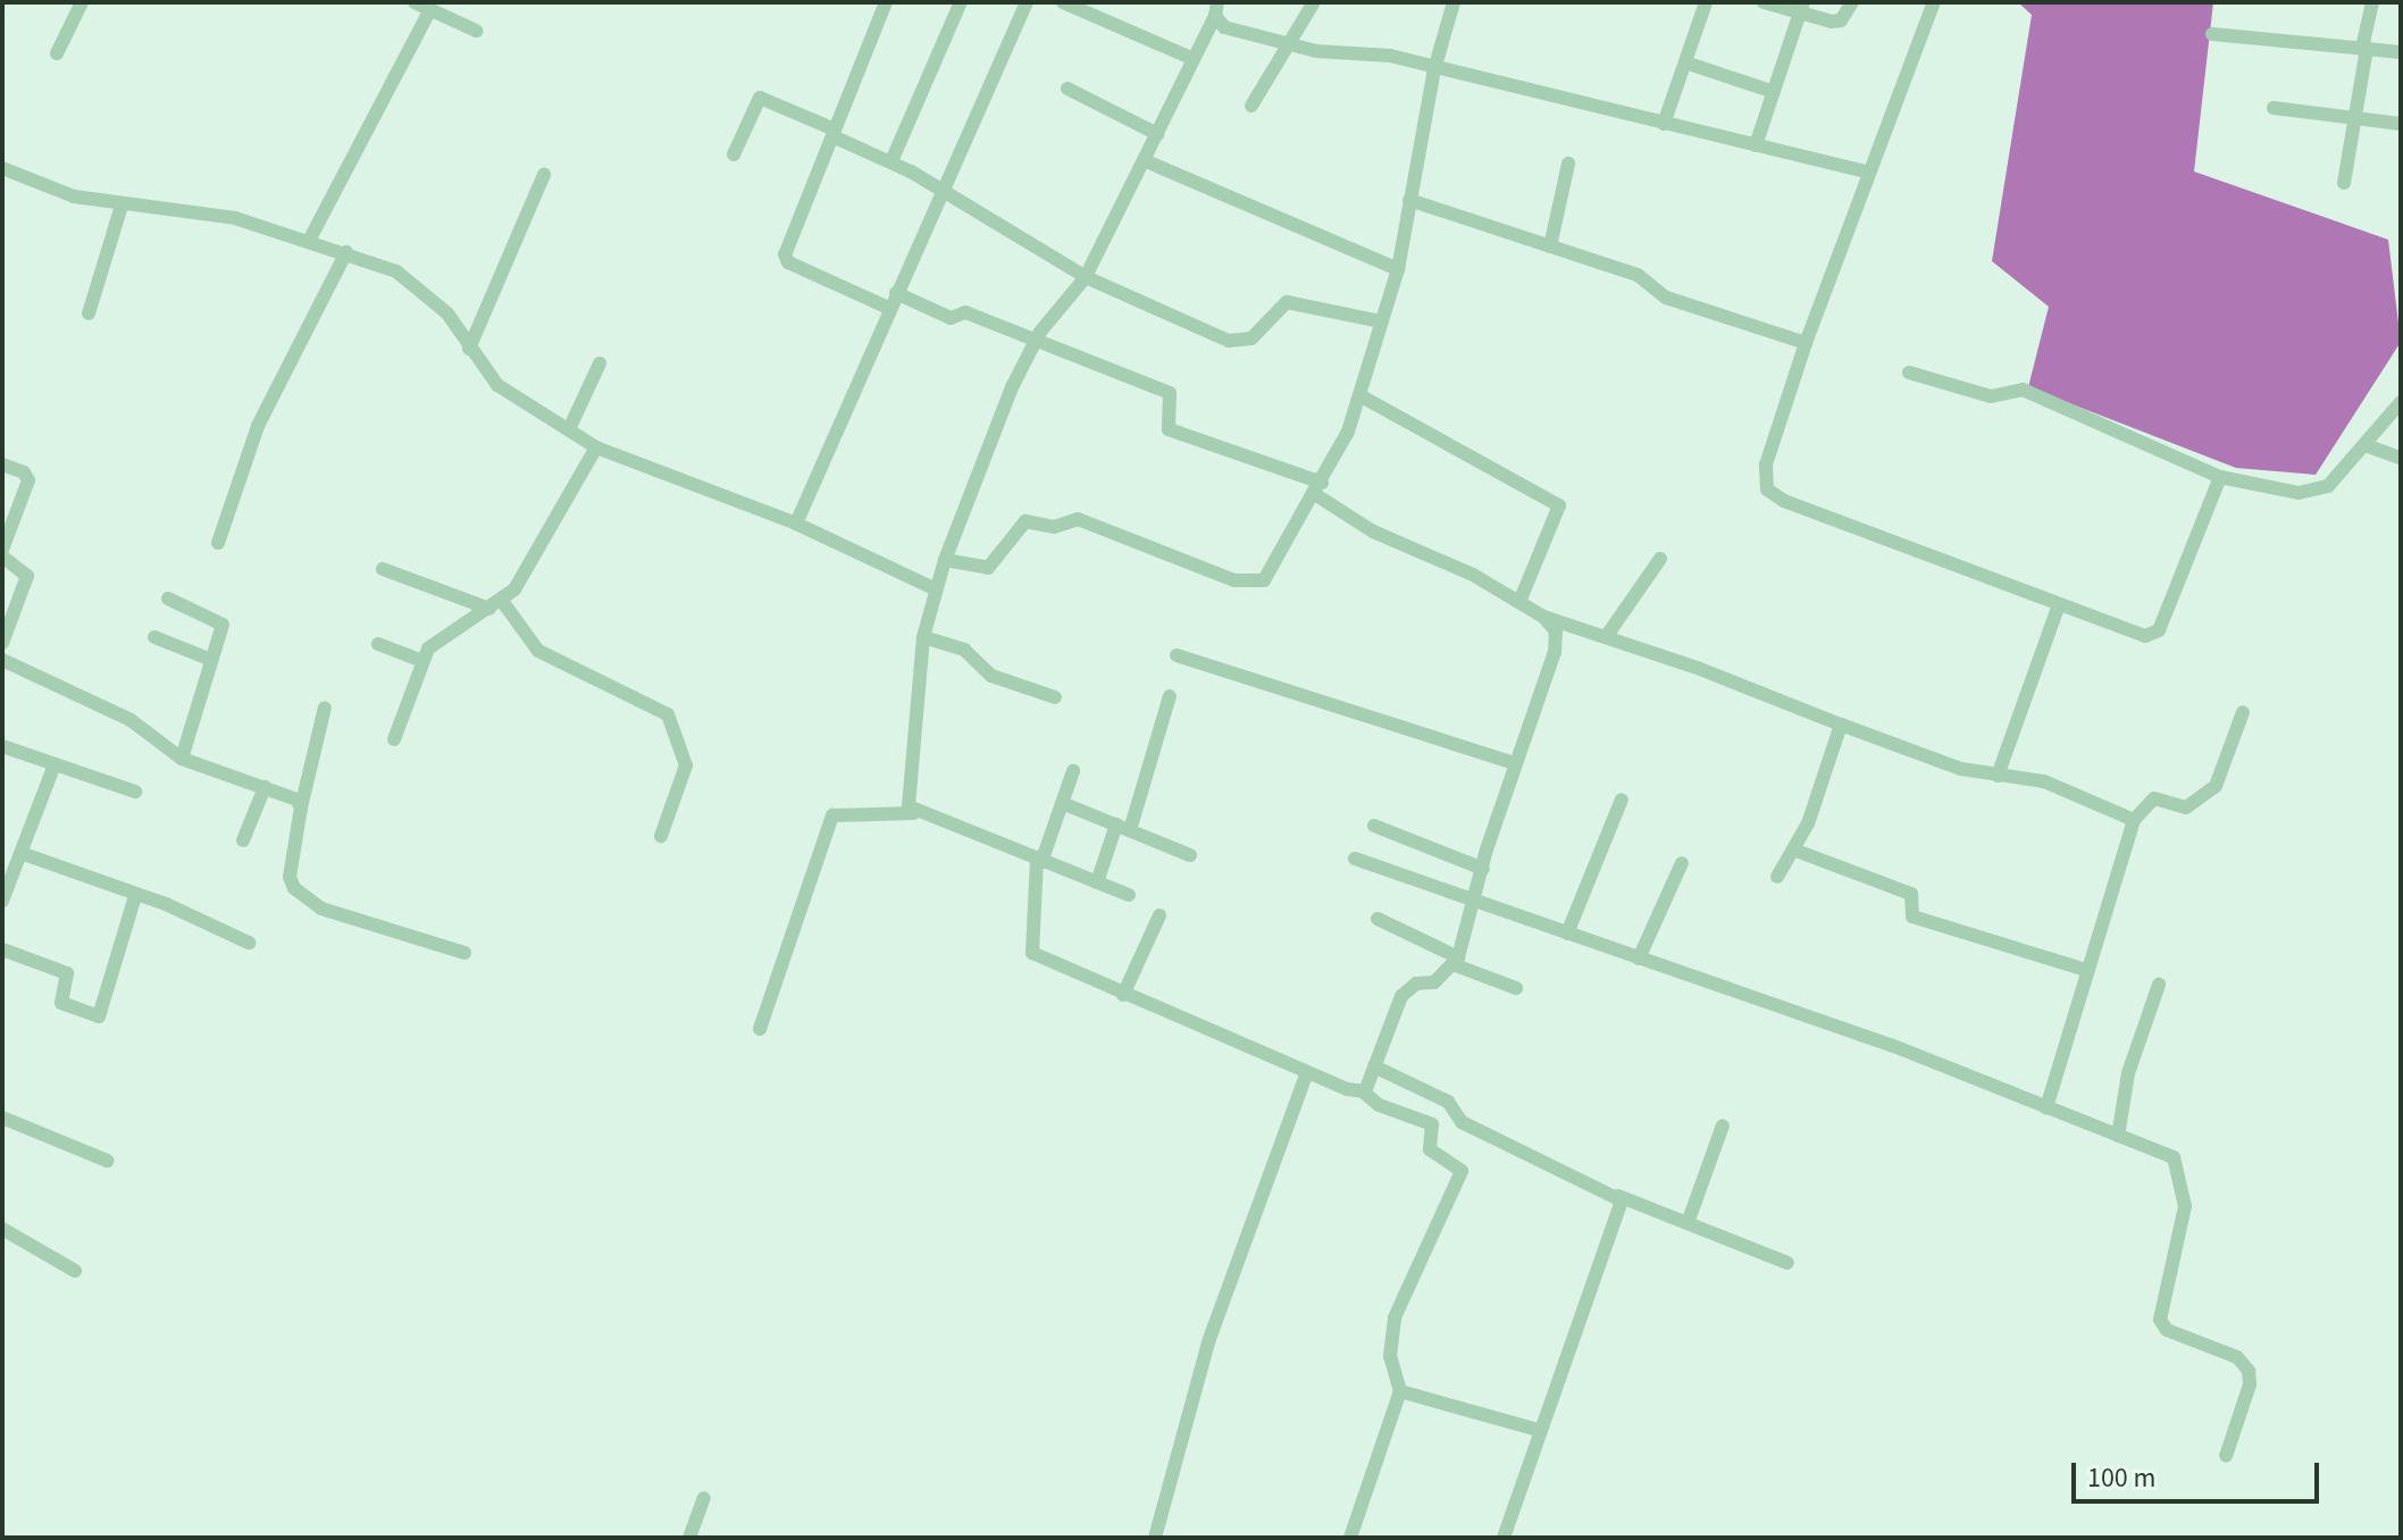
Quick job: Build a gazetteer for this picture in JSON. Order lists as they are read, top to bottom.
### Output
{
  "scale_bar": "100 m"
}
